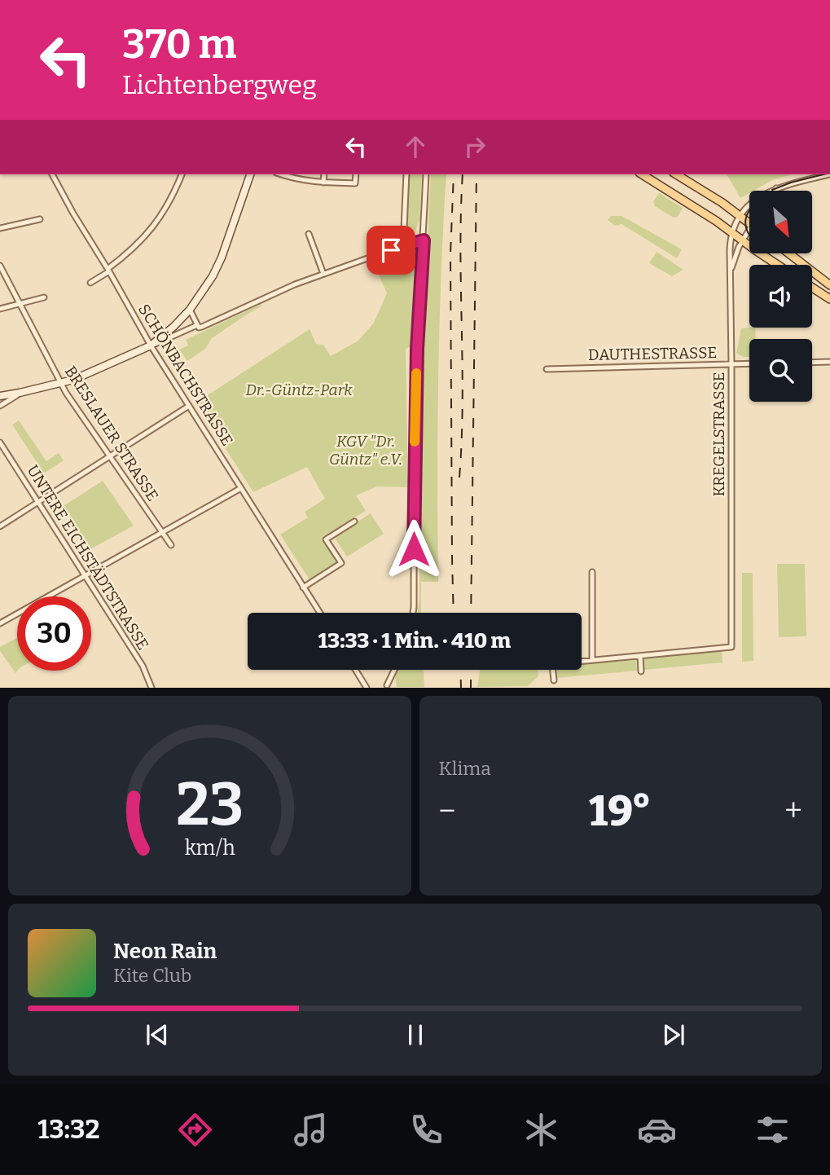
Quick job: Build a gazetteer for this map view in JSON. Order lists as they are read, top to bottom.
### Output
{
  "streets": {
    "street": [
      "DAUTHESTRASSE",
      "SCHÖNBACHSTRASSE",
      "BRESLAUER STRASSE",
      "KREGELSTRASSE",
      "UNTERE EICHSTÄDTSTRASSE"
    ]
  },
  "crossings": [
    ["DAUTHESTRASSE", "KREGELSTRASSE"]
  ],
  "parks": ["Dr.-Güntz-Park", "KGV \"Dr. Güntz\" e.V."],
  "north": "bottom right",
  "page": {
    "turn": ["370 m", "Lichtenbergweg"],
    "limit": "30",
    "trip": "13:33 · 1 Min. · 410 m",
    "tile": "Klima",
    "heat": ["−", "19°", "+"],
    "song": ["Neon Rain", "Kite Club"],
    "tabs": "13:32",
    "gauge": ["23", "km/h"]
  }
}
